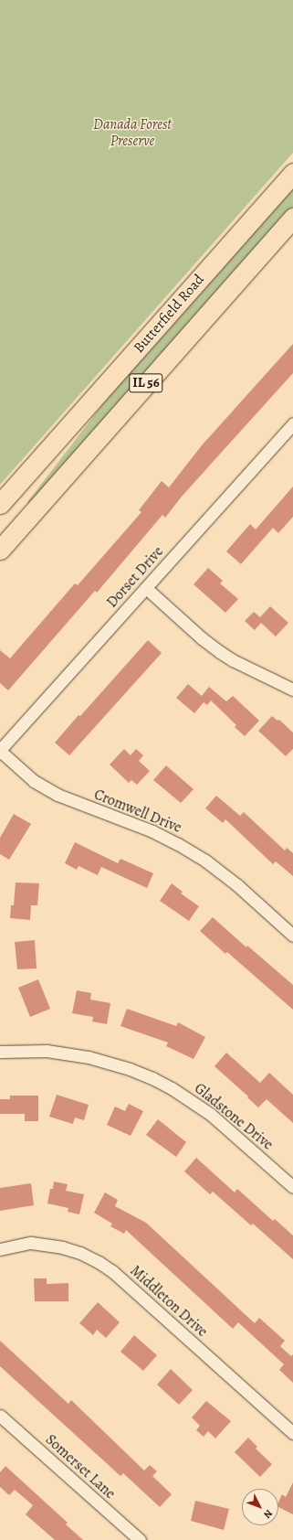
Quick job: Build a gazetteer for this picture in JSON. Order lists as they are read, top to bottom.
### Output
{
  "streets": {
    "main road": ["Butterfield Road", "IL 56"],
    "street": [
      "Dorset Drive",
      "Cromwell Drive",
      "Gladstone Drive",
      "Middleton Drive",
      "Somerset Lane"
    ]
  },
  "crossings": [
    ["Dorset Drive", "Cromwell Drive"]
  ],
  "parks": ["Danada Forest Preserve"],
  "north": "bottom right"
}
